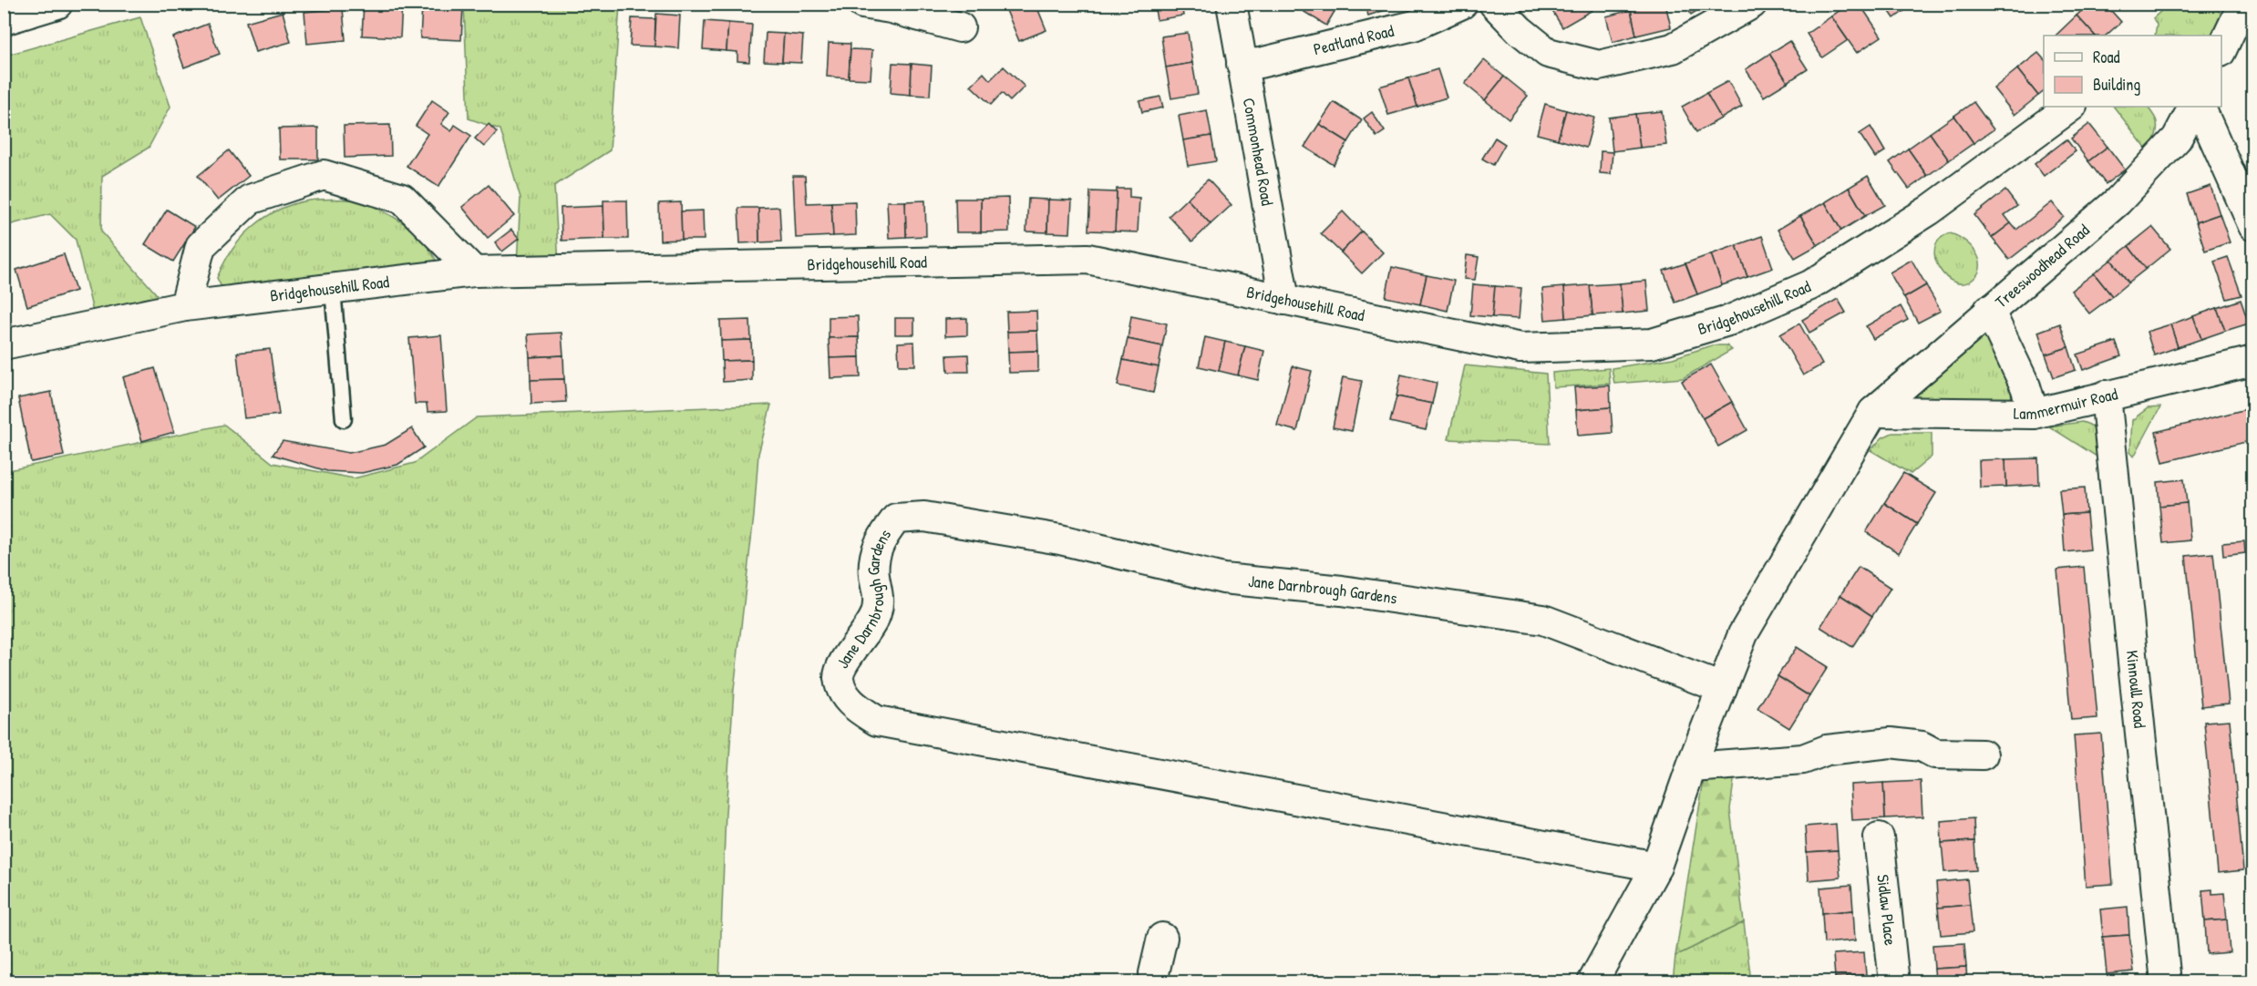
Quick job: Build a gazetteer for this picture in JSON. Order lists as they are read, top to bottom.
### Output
{
  "streets": {
    "street": [
      "Peatland Road",
      "Commonhead Road",
      "Bridgehousehill Road",
      "Treeswoodhead Road",
      "Lammermuir Road",
      "Jane Darnbrough Gardens",
      "Kinnoull Road",
      "Sidlaw Place"
    ]
  },
  "crossings": [
    ["Peatland Road", "Commonhead Road"],
    ["Commonhead Road", "Bridgehousehill Road"],
    ["Treeswoodhead Road", "Lammermuir Road"],
    ["Treeswoodhead Road", "Jane Darnbrough Gardens"],
    ["Lammermuir Road", "Kinnoull Road"]
  ],
  "legend": ["Road", "Building"]
}
